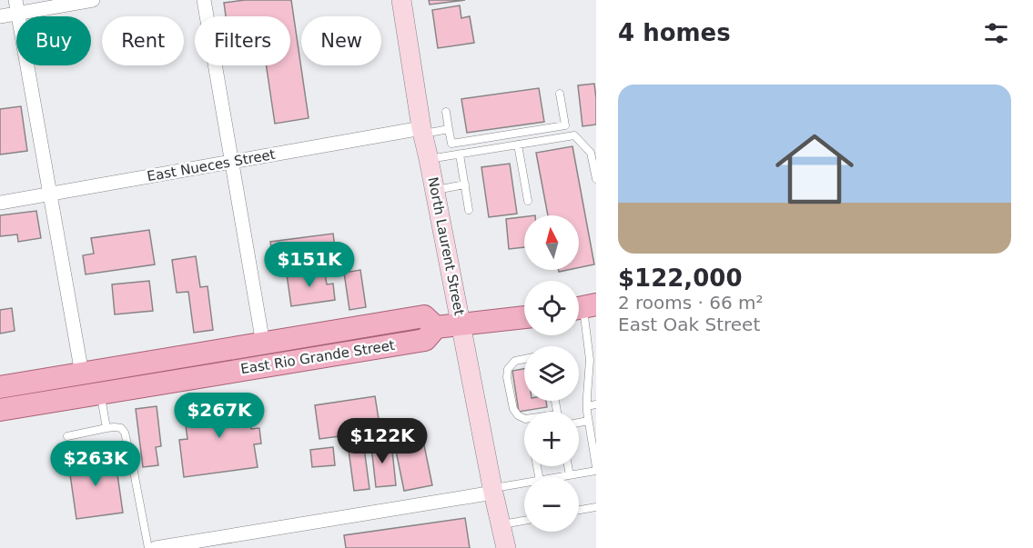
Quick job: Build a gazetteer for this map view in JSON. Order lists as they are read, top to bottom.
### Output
{
  "streets": {
    "main road": ["North Laurent Street", "East Rio Grande Street"],
    "street": ["East Nueces Street"]
  },
  "crossings": [
    ["East Nueces Street", "North Laurent Street"],
    ["North Laurent Street", "East Rio Grande Street"]
  ],
  "north": "top",
  "page": {
    "heading": "4 homes",
    "chip": [
      "Buy",
      "Rent",
      "Filters",
      "New"
    ],
    "list": [
      {
        "name": "$122,000",
        "note": "2 rooms · 66 m² · East Oak Street"
      }
    ],
    "map_buttons": ["+", "−"],
    "price": [
      "$151K",
      "$267K",
      "$122K",
      "$263K"
    ]
  }
}
